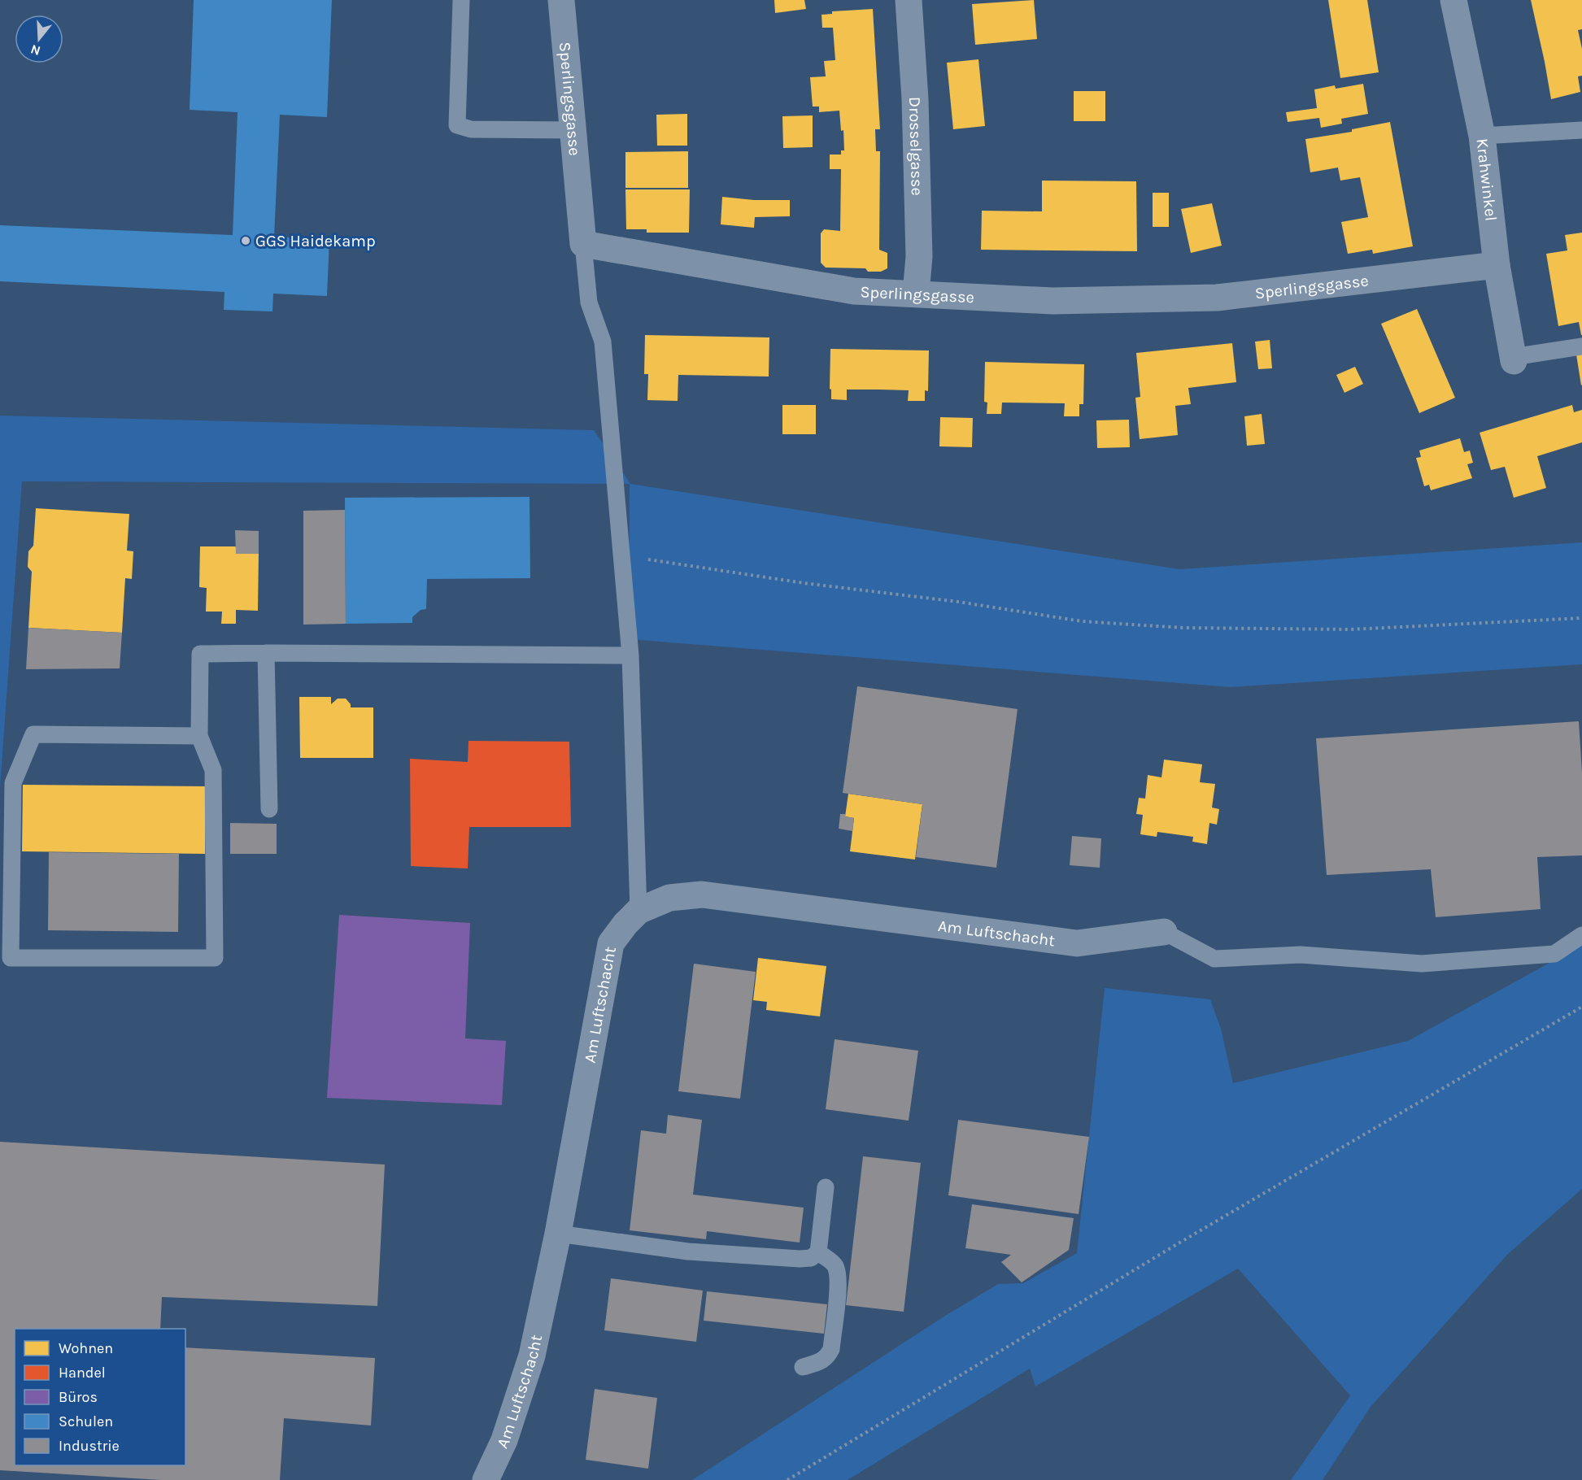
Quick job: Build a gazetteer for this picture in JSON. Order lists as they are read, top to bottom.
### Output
{
  "streets": {
    "street": [
      "Sperlingsgasse",
      "Drosselgasse",
      "Krahwinkel",
      "Am Luftschacht"
    ]
  },
  "crossings": [
    ["Sperlingsgasse", "Drosselgasse"],
    ["Sperlingsgasse", "Krahwinkel"]
  ],
  "places": ["GGS Haidekamp"],
  "legend": [
    "Wohnen",
    "Handel",
    "Büros",
    "Schulen",
    "Industrie"
  ],
  "north": "bottom"
}
